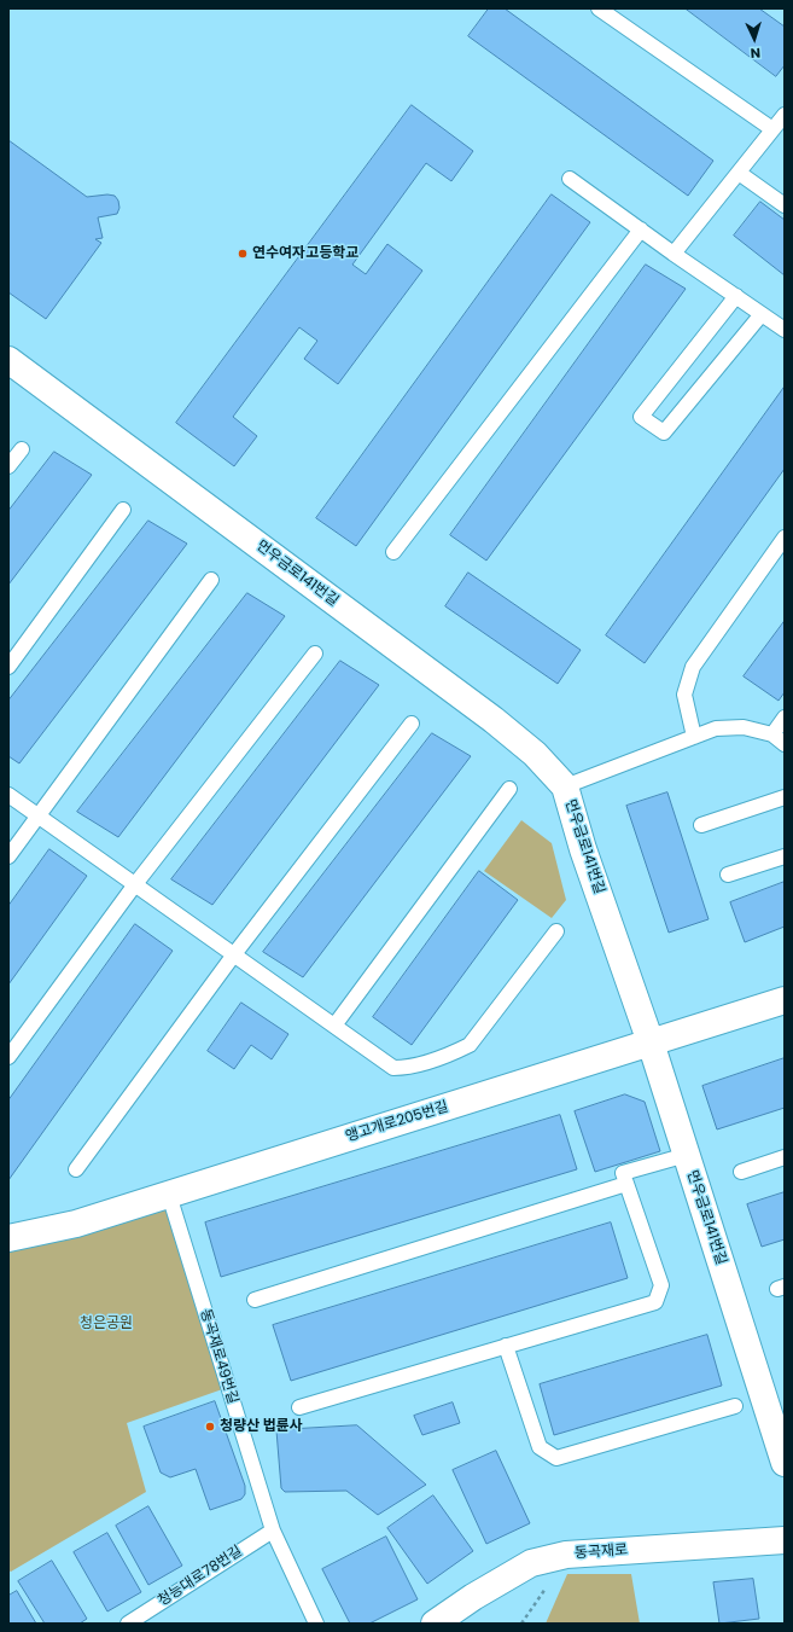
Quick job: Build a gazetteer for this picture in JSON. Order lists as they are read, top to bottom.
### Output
{
  "streets": {
    "street": ["먼우금로141번길", "앵고개로205번길", "동곡재로"],
    "lane": ["동곡재로49번길", "청능대로78번길"]
  },
  "crossings": [
    ["먼우금로141번길", "앵고개로205번길"],
    ["앵고개로205번길", "동곡재로49번길"],
    ["동곡재로49번길", "청능대로78번길"]
  ],
  "parks": ["청은공원"],
  "places": ["연수여자고등학교", "청량산 법륜사"],
  "north": "bottom"
}
